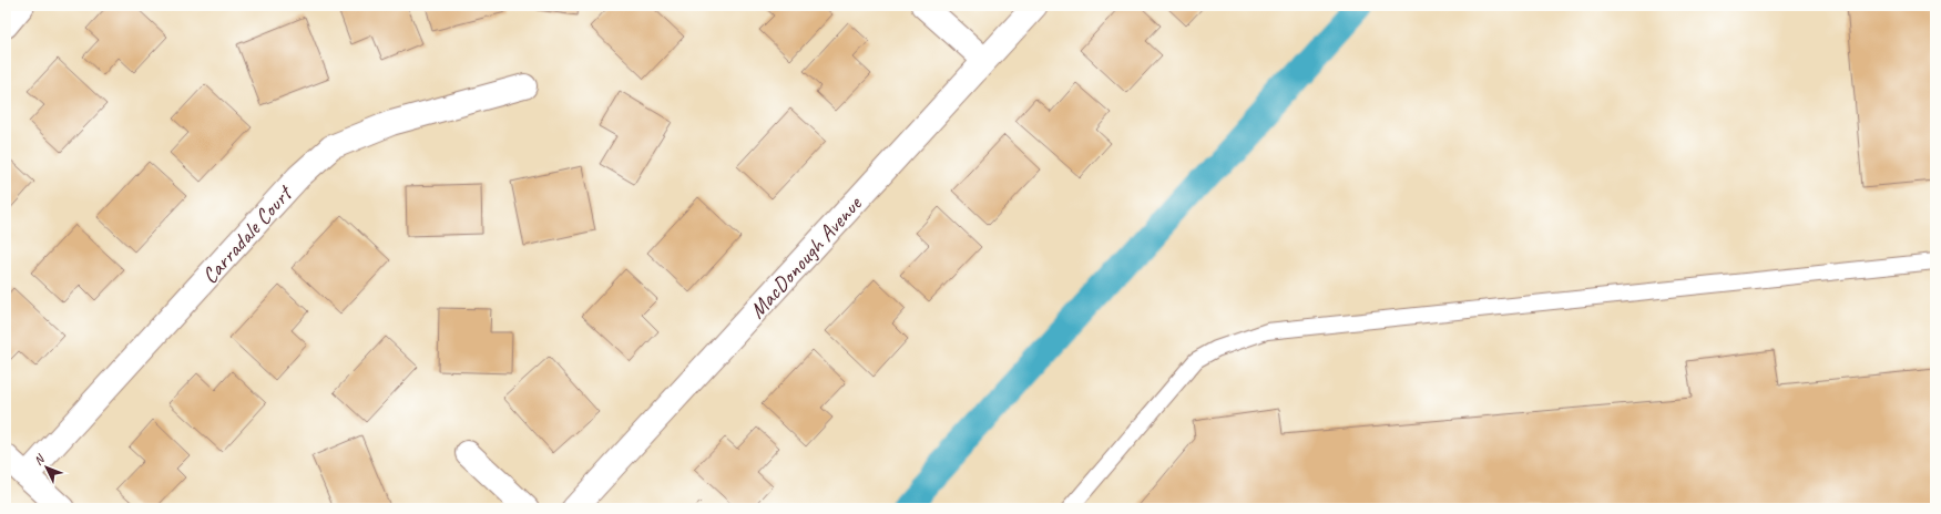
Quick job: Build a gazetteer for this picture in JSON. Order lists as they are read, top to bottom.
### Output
{
  "streets": {
    "street": ["Carradale Court", "MacDonough Avenue"]
  },
  "north": "top left"
}
